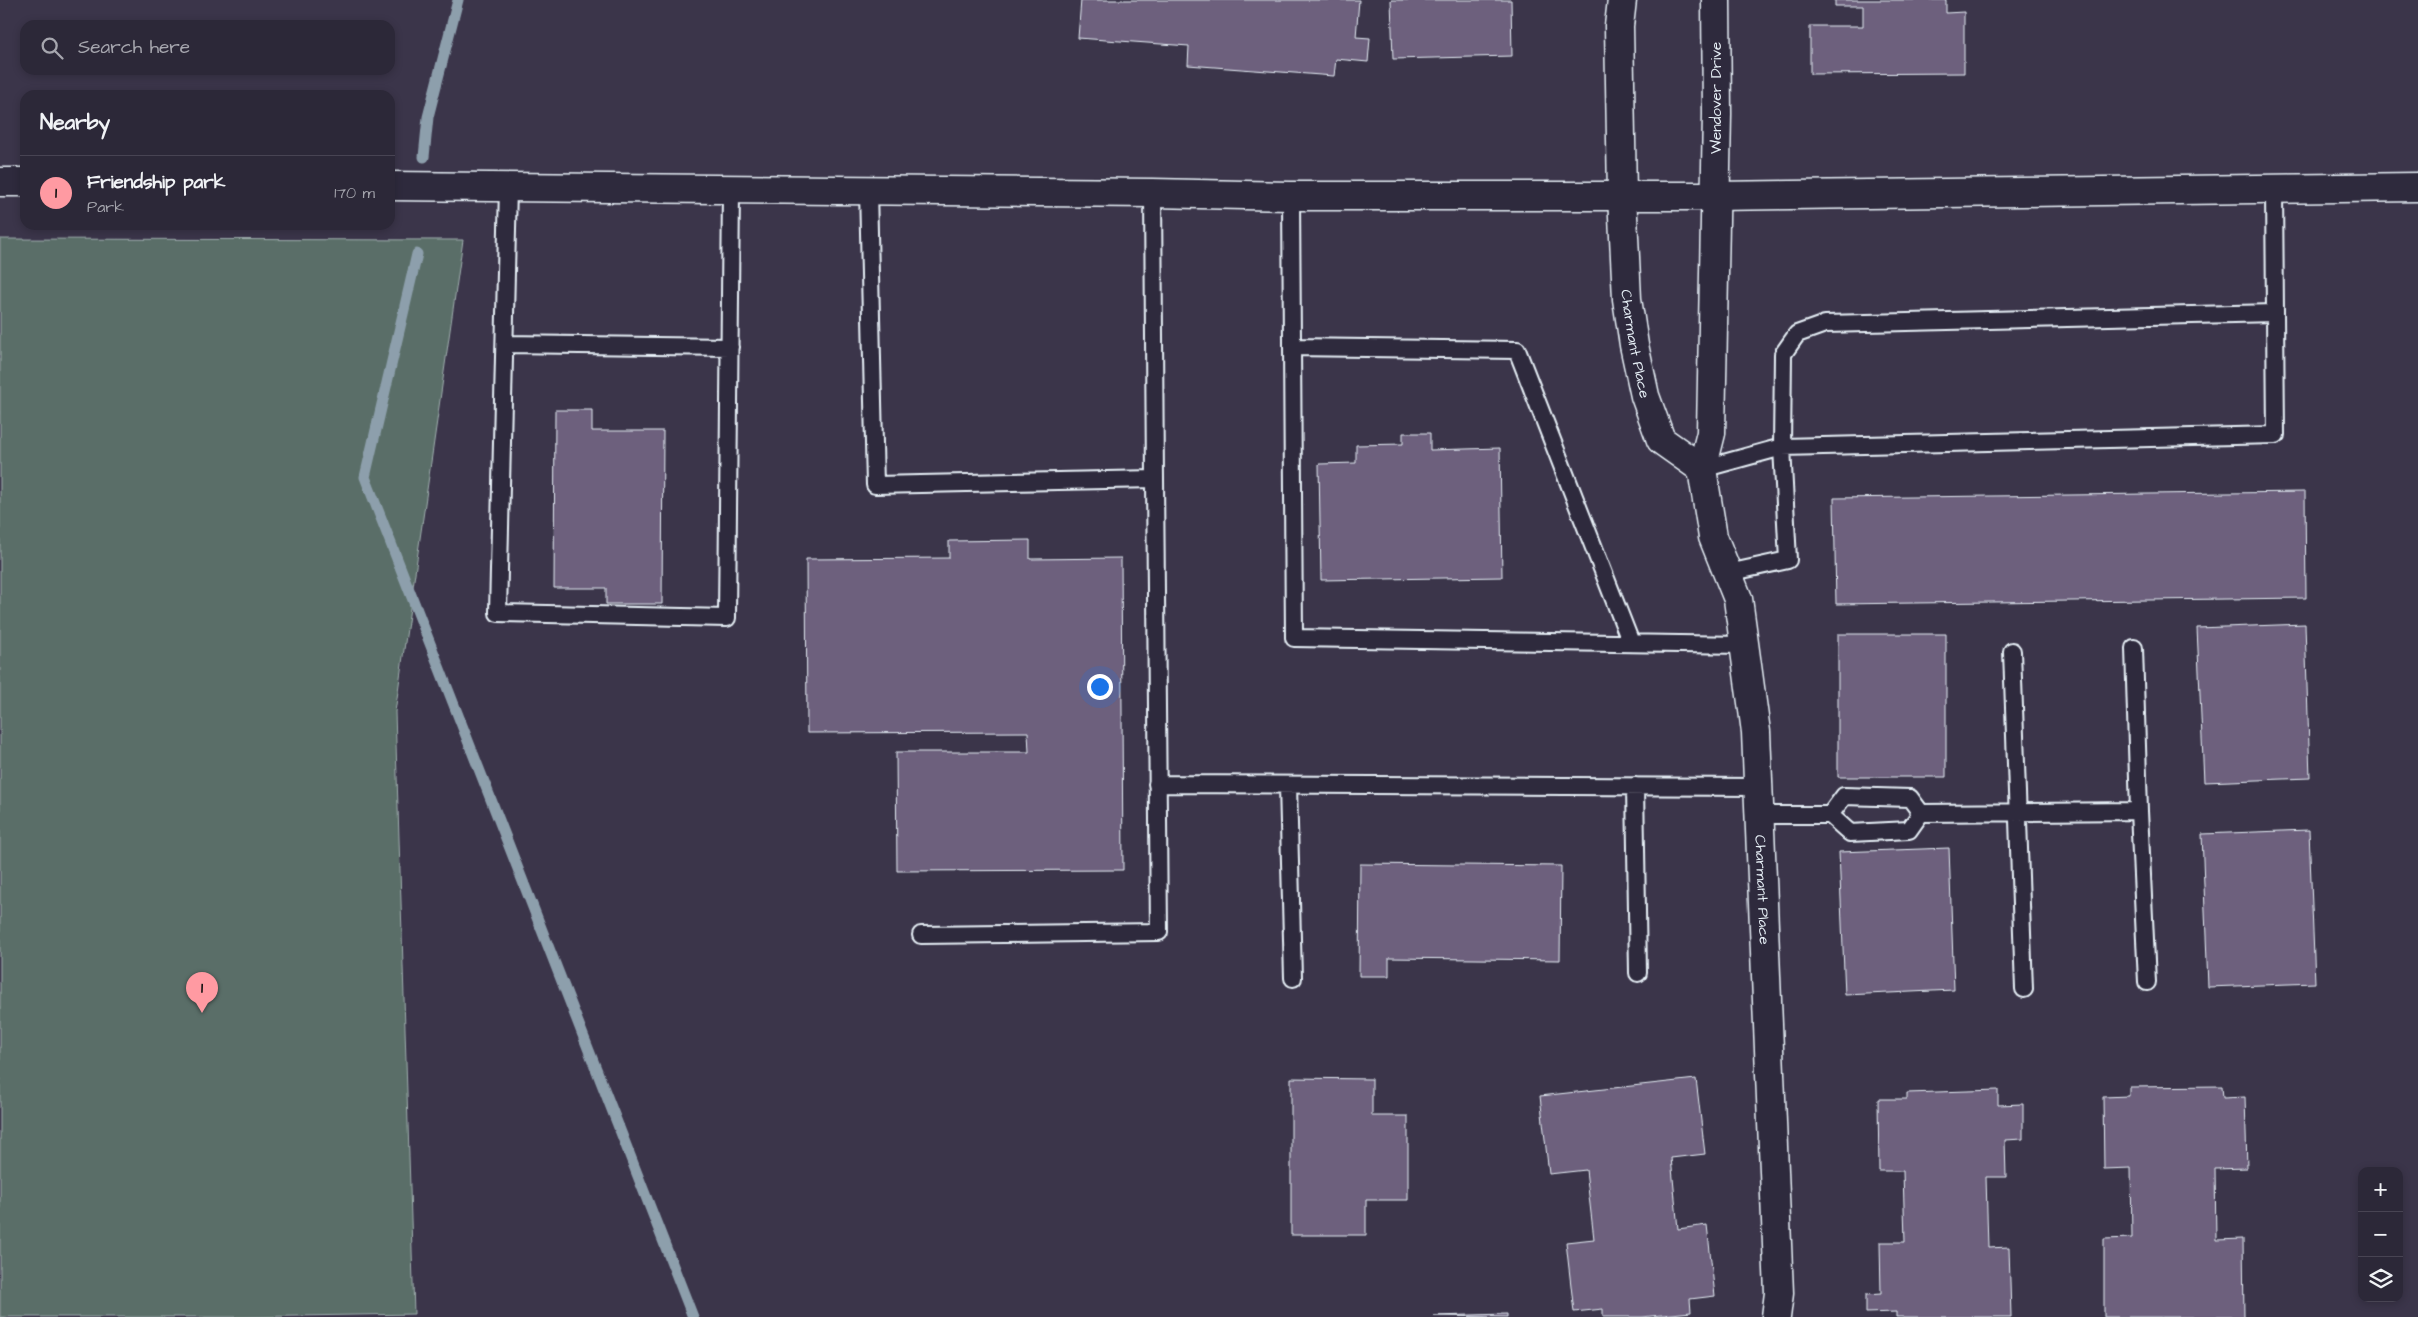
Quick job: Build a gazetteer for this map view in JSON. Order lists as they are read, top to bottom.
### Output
{
  "streets": {
    "main road": ["Wendover Drive", "Charmant Place"]
  },
  "crossings": [
    ["Wendover Drive", "Charmant Place"]
  ],
  "page": {
    "search": "Search here",
    "heading": "Nearby",
    "list": [
      {
        "mark": "1",
        "name": "Friendship park",
        "note": "Park",
        "value": "170 m"
      }
    ],
    "pins": "1",
    "map_buttons": ["+", "−"]
  }
}
